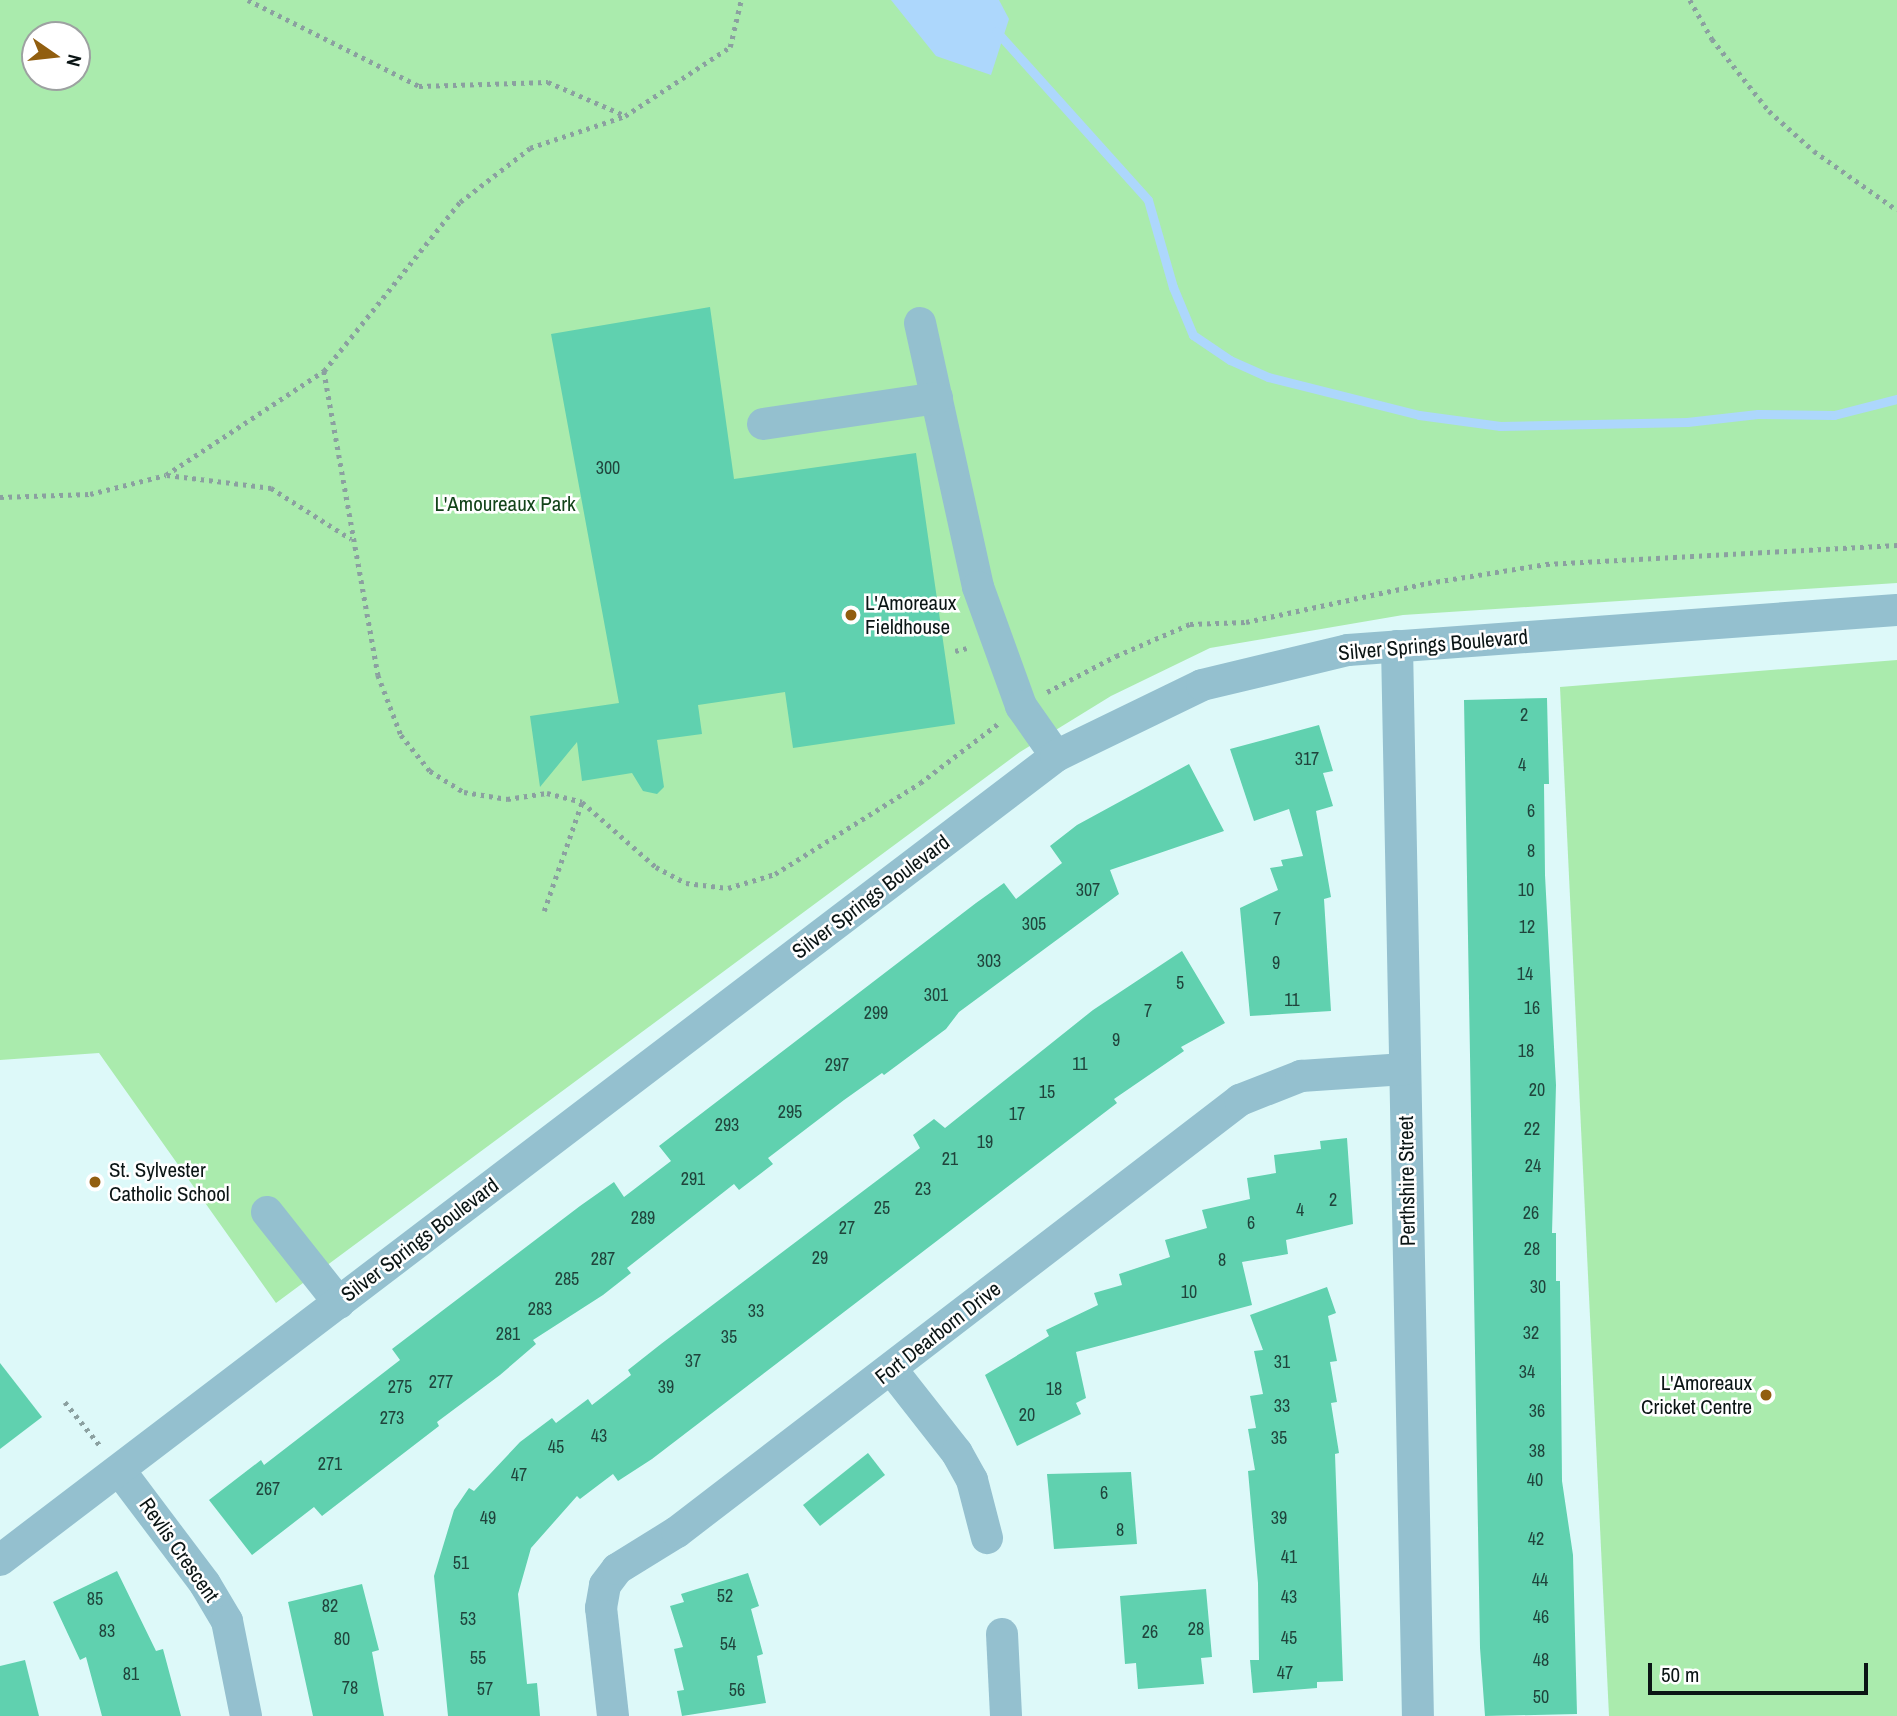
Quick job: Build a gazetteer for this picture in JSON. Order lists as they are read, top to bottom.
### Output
{
  "streets": {
    "street": [
      "Silver Springs Boulevard",
      "Perthshire Street",
      "Fort Dearborn Drive",
      "Revlis Crescent"
    ]
  },
  "crossings": [
    ["Silver Springs Boulevard", "Perthshire Street"],
    ["Silver Springs Boulevard", "Revlis Crescent"],
    ["Perthshire Street", "Fort Dearborn Drive"]
  ],
  "parks": ["L'Amoureaux Park"],
  "places": ["L'Amoreaux Fieldhouse", "St. Sylvester Catholic School", "L'Amoreaux Cricket Centre"],
  "house_numbers": [
    "300",
    "2",
    "317",
    "4",
    "6",
    "8",
    "307",
    "10",
    "7",
    "305",
    "12",
    "303",
    "9",
    "14",
    "5",
    "301",
    "11",
    "16",
    "7",
    "299",
    "9",
    "18",
    "11",
    "297",
    "20",
    "15",
    "295",
    "17",
    "293",
    "22",
    "19",
    "21",
    "24",
    "291",
    "23",
    "2",
    "25",
    "4",
    "26",
    "289",
    "6",
    "27",
    "28",
    "29",
    "287",
    "8",
    "285",
    "30",
    "10",
    "283",
    "33",
    "32",
    "281",
    "35",
    "37",
    "31",
    "34",
    "277",
    "275",
    "39",
    "18",
    "33",
    "36",
    "20",
    "273",
    "43",
    "35",
    "45",
    "38",
    "271",
    "47",
    "40",
    "267",
    "6",
    "49",
    "39",
    "8",
    "42",
    "41",
    "51",
    "44",
    "52",
    "43",
    "85",
    "82",
    "46",
    "53",
    "28",
    "83",
    "26",
    "45",
    "80",
    "54",
    "55",
    "48",
    "47",
    "81",
    "78",
    "57",
    "56",
    "50"
  ],
  "scale_bar": "50 m",
  "north": "right"
}
